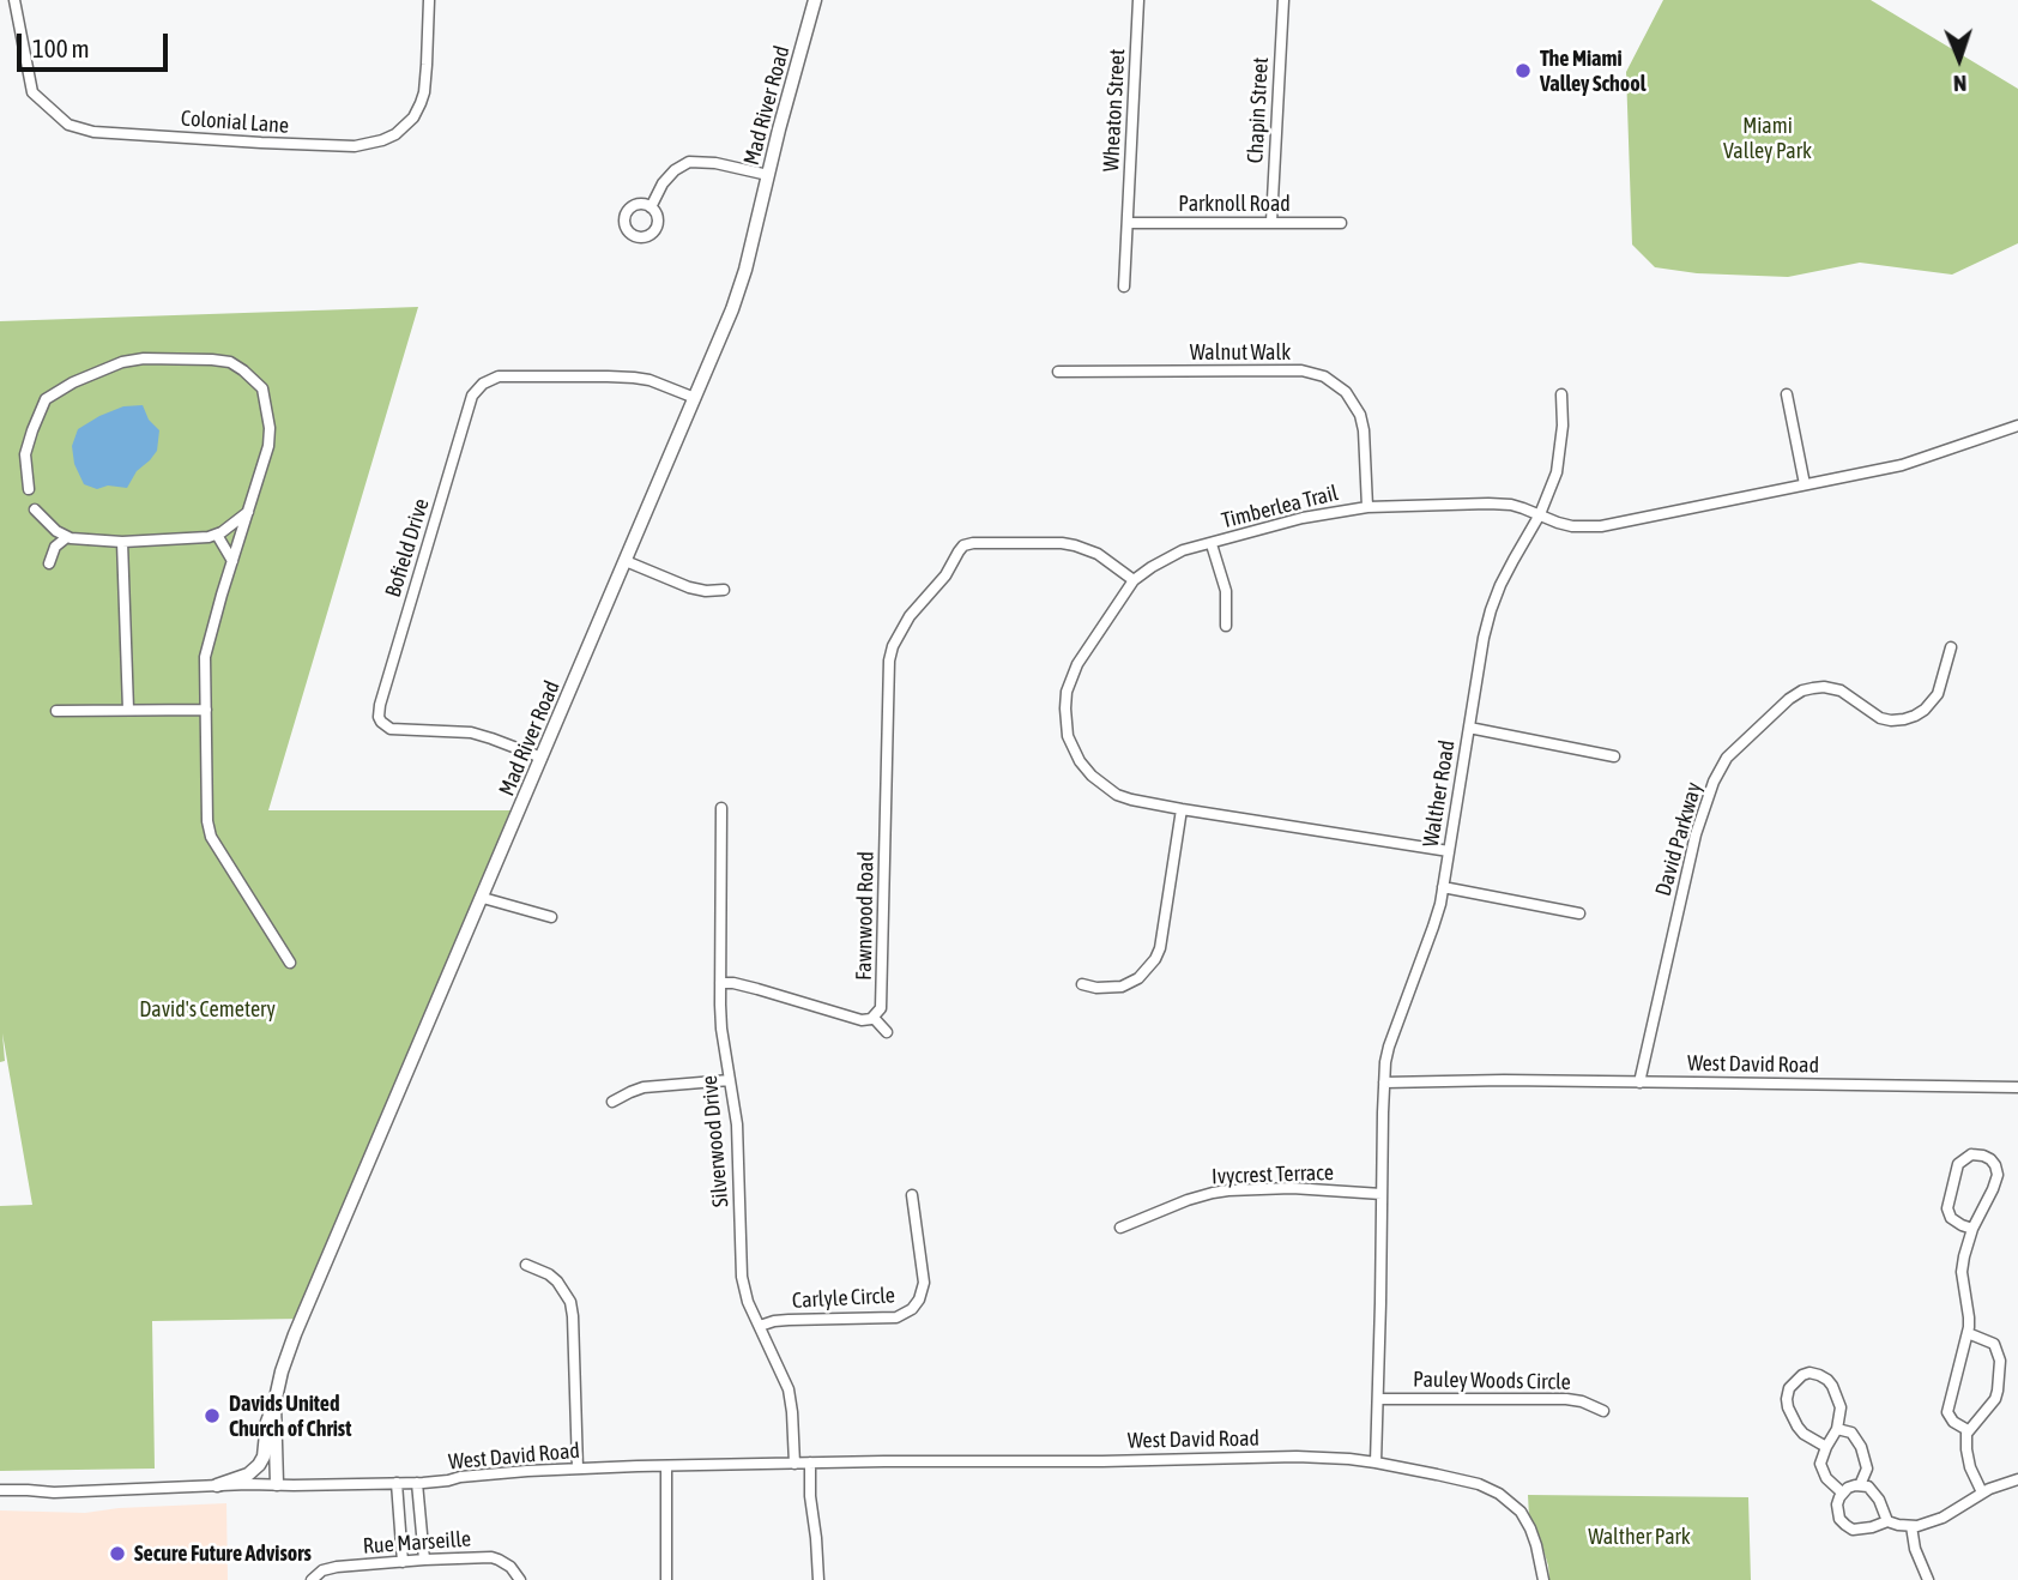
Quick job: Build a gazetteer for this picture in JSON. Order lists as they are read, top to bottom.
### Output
{
  "streets": {
    "street": [
      "Mad River Road",
      "Wheaton Street",
      "Chapin Street",
      "Colonial Lane",
      "Parknoll Road",
      "Walnut Walk",
      "Timberlea Trail",
      "Bofield Drive",
      "Walther Road",
      "David Parkway",
      "Fawnwood Road",
      "West David Road",
      "Silverwood Drive",
      "Ivycrest Terrace",
      "Carlyle Circle",
      "Pauley Woods Circle",
      "Rue Marseille"
    ]
  },
  "crossings": [
    ["Mad River Road", "Bofield Drive"],
    ["Mad River Road", "West David Road"],
    ["Wheaton Street", "Parknoll Road"],
    ["Chapin Street", "Parknoll Road"],
    ["Walnut Walk", "Timberlea Trail"],
    ["Timberlea Trail", "Walther Road"],
    ["Timberlea Trail", "Fawnwood Road"],
    ["Walther Road", "West David Road"],
    ["David Parkway", "West David Road"],
    ["West David Road", "Silverwood Drive"],
    ["Silverwood Drive", "Carlyle Circle"]
  ],
  "parks": ["Miami Valley Park", "David's Cemetery", "Walther Park"],
  "places": ["The Miami Valley School", "Davids United Church of Christ", "Secure Future Advisors"],
  "scale_bar": "100 m",
  "north": "bottom"
}
